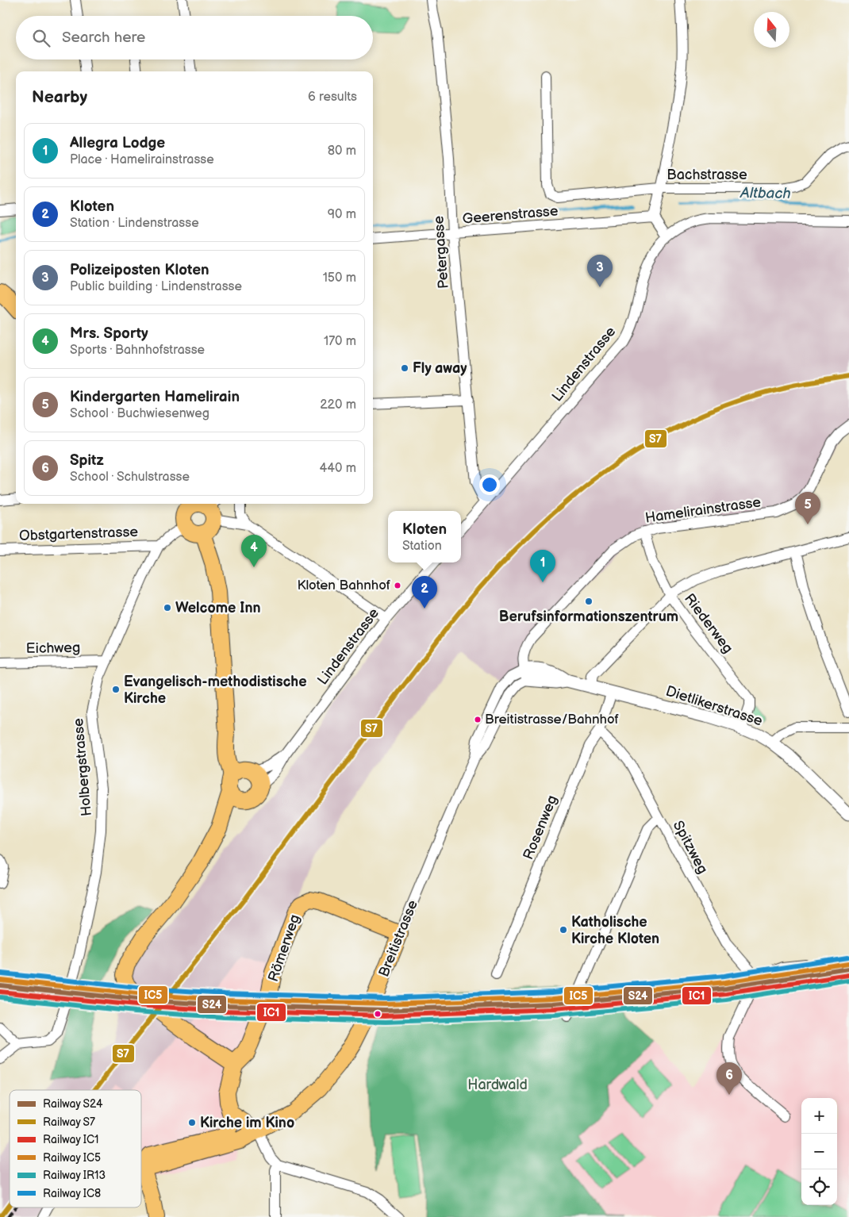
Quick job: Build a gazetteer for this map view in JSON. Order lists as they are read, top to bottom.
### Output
{
  "streets": {
    "main road": ["Breitistrasse", "Römerweg"],
    "street": [
      "Bachstrasse",
      "Geerenstrasse",
      "Petergasse",
      "Lindenstrasse",
      "Hamelirainstrasse",
      "Obstgartenstrasse",
      "Riederweg",
      "Eichweg",
      "Dietlikerstrasse",
      "Holbergstrasse",
      "Rosenweg",
      "Spitzweg"
    ]
  },
  "crossings": [
    ["Geerenstrasse", "Petergasse"],
    ["Petergasse", "Lindenstrasse"],
    ["Hamelirainstrasse", "Riederweg"],
    ["Hamelirainstrasse", "Dietlikerstrasse"],
    ["Hamelirainstrasse", "Breitistrasse"],
    ["Obstgartenstrasse", "Holbergstrasse"],
    ["Riederweg", "Dietlikerstrasse"],
    ["Eichweg", "Holbergstrasse"],
    ["Dietlikerstrasse", "Rosenweg"],
    ["Dietlikerstrasse", "Breitistrasse"],
    ["Rosenweg", "Spitzweg"],
    ["Breitistrasse", "Römerweg"]
  ],
  "water": ["Altbach"],
  "parks": ["Hardwald"],
  "places": [
    "Fly away",
    "Kloten Bahnhof",
    "Berufsinformationszentrum",
    "Welcome Inn",
    "Evangelisch-methodistische Kirche",
    "Breitistrasse/Bahnhof",
    "Katholische Kirche Kloten",
    "Kirche im Kino"
  ],
  "lines": [
    "rail line S7",
    "rail line IC8",
    "rail line IC5",
    "rail line S24",
    "rail line IC1",
    "rail line IR13"
  ],
  "legend": [
    "Railway S24",
    "Railway S7",
    "Railway IC1",
    "Railway IC5",
    "Railway IR13",
    "Railway IC8"
  ],
  "north": "top",
  "page": {
    "search": "Search here",
    "heading": ["Nearby", "6 results"],
    "list": [
      {
        "mark": "1",
        "name": "Allegra Lodge",
        "note": "Place · Hamelirainstrasse",
        "value": "80 m"
      },
      {
        "mark": "2",
        "name": "Kloten",
        "note": "Station · Lindenstrasse",
        "value": "90 m"
      },
      {
        "mark": "3",
        "name": "Polizeiposten Kloten",
        "note": "Public building · Lindenstrasse",
        "value": "150 m"
      },
      {
        "mark": "4",
        "name": "Mrs. Sporty",
        "note": "Sports · Bahnhofstrasse",
        "value": "170 m"
      },
      {
        "mark": "5",
        "name": "Kindergarten Hamelirain",
        "note": "School · Buchwiesenweg",
        "value": "220 m"
      },
      {
        "mark": "6",
        "name": "Spitz",
        "note": "School · Schulstrasse",
        "value": "440 m"
      }
    ],
    "pins": [
      "3",
      "5",
      "4",
      "1",
      "2",
      "6"
    ],
    "popup": ["Kloten", "Station"],
    "map_buttons": ["+", "−"]
  }
}
